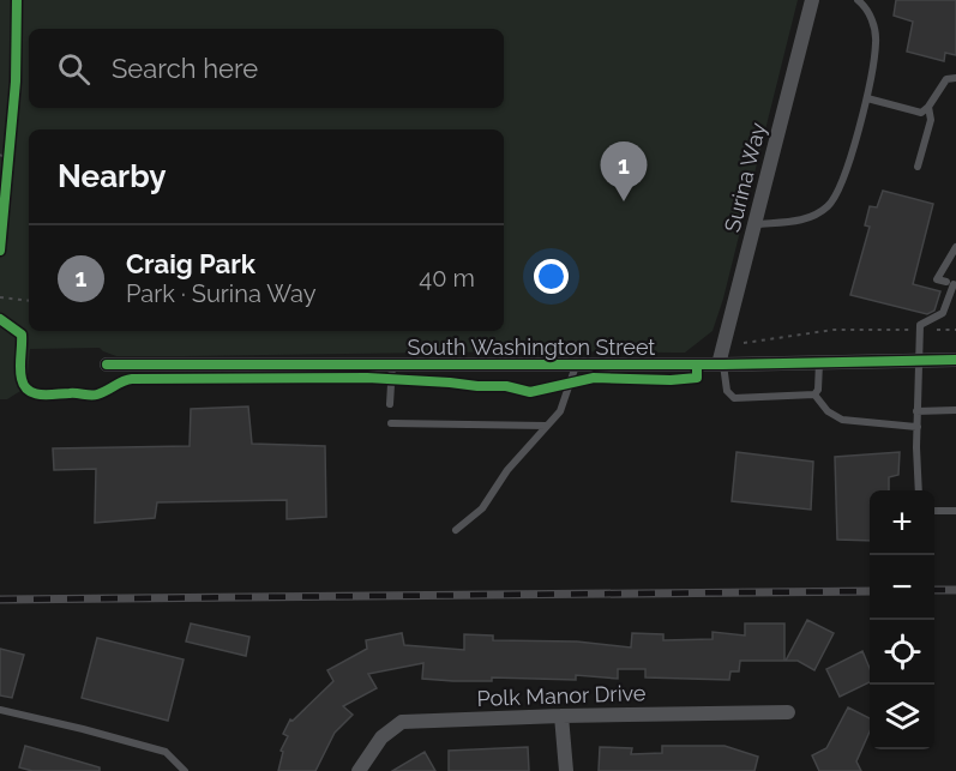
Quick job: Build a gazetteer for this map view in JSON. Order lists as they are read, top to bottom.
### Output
{
  "streets": {
    "street": ["Surina Way", "South Washington Street", "Polk Manor Drive"]
  },
  "crossings": [
    ["Surina Way", "South Washington Street"]
  ],
  "page": {
    "search": "Search here",
    "heading": "Nearby",
    "pins": "1",
    "list": [
      {
        "mark": "1",
        "name": "Craig Park",
        "note": "Park · Surina Way",
        "value": "40 m"
      }
    ],
    "map_buttons": ["+", "−"]
  }
}
